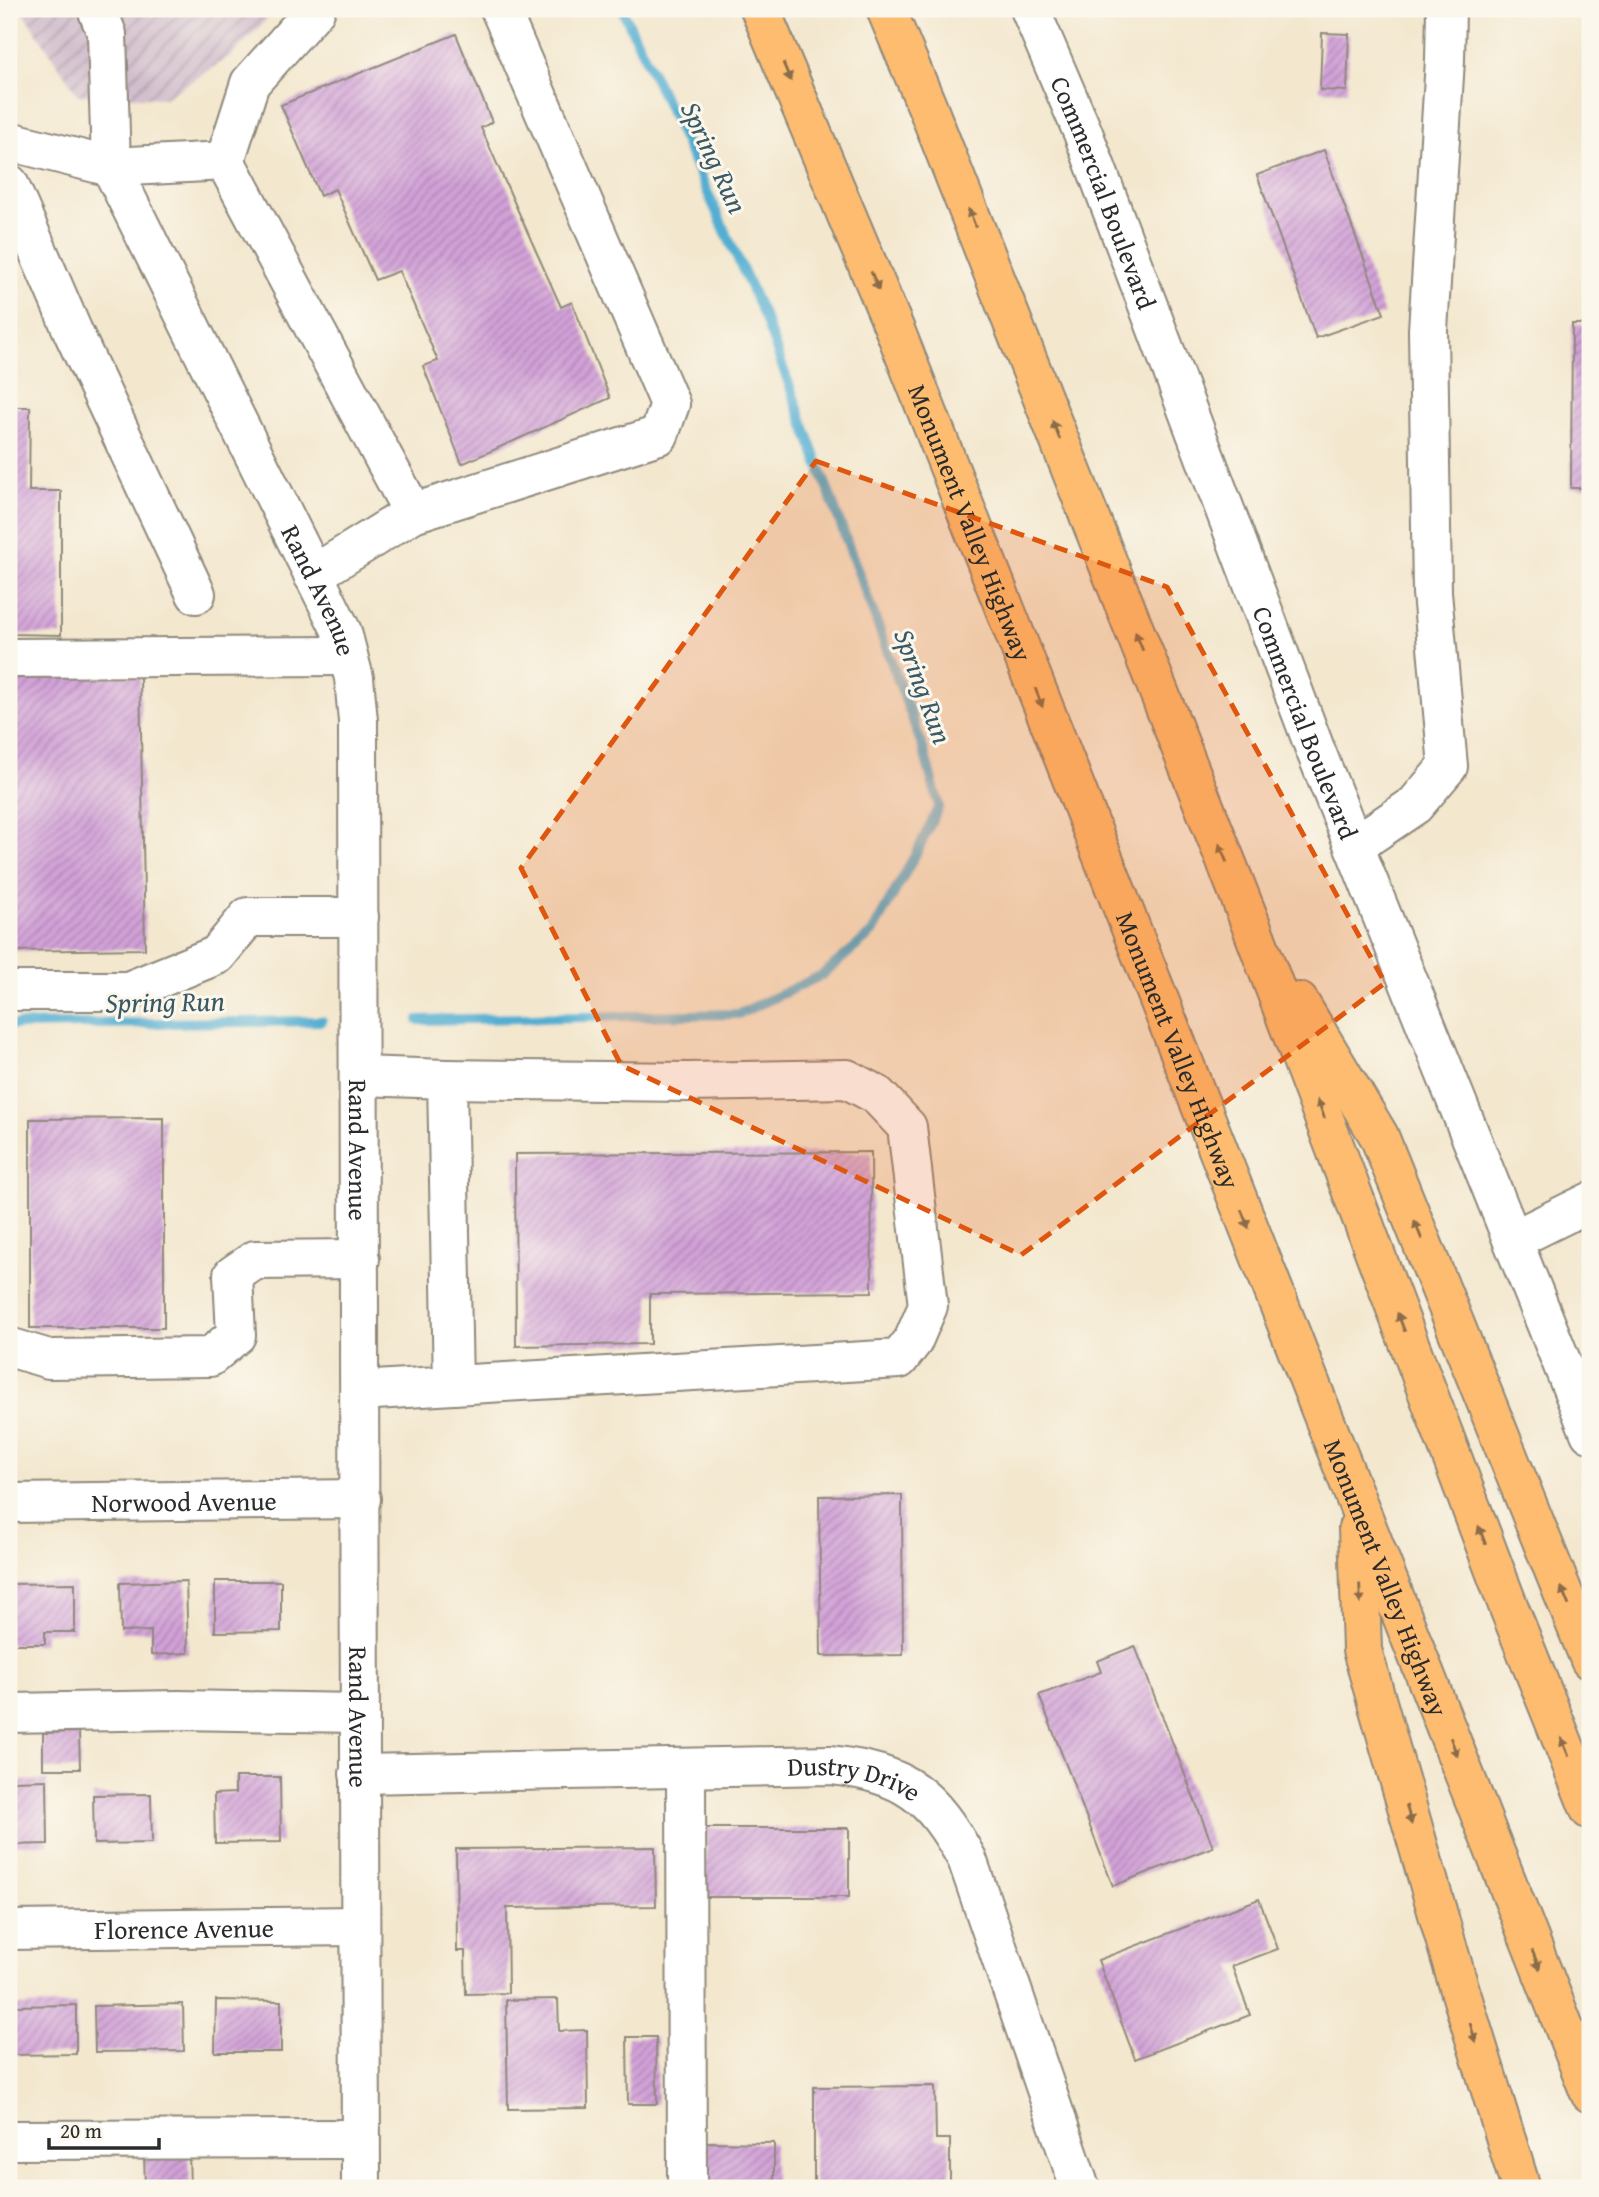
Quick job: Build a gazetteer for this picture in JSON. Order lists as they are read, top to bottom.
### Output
{
  "streets": {
    "highway": ["Monument Valley Highway"],
    "street": [
      "Commercial Boulevard",
      "Rand Avenue",
      "Norwood Avenue",
      "Dustry Drive",
      "Florence Avenue"
    ]
  },
  "crossings": [
    ["Rand Avenue", "Norwood Avenue"],
    ["Rand Avenue", "Dustry Drive"],
    ["Rand Avenue", "Florence Avenue"]
  ],
  "water": ["Spring Run"],
  "scale_bar": "20 m"
}
